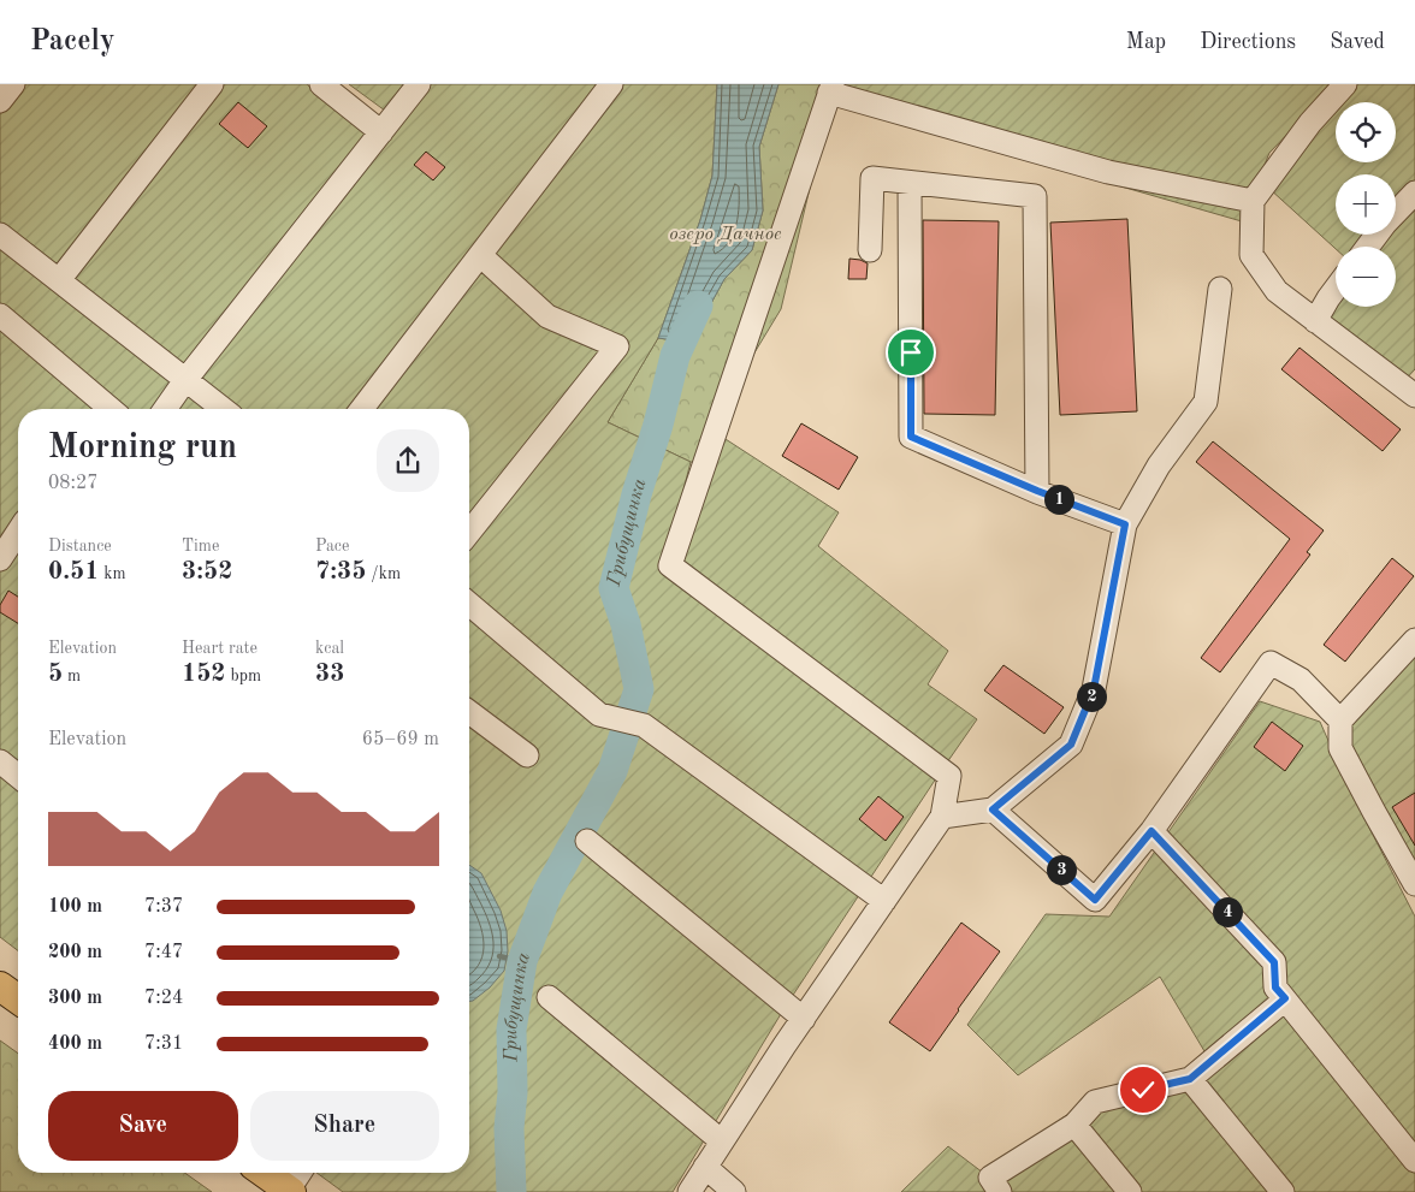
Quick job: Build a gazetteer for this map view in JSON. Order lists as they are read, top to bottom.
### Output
{
  "water": ["озеро Дачное", "Грибущинка"],
  "page": {
    "header": "Pacely",
    "nav": ["Map", "Directions", "Saved"],
    "map_buttons": ["+", "−"],
    "heading": ["Morning run", "08:27"],
    "pins": [
      "1",
      "2",
      "3",
      "4"
    ],
    "stats": [
      ["Distance", "0.51 km"],
      ["Time", "3:52"],
      ["Pace", "7:35 /km"],
      ["Elevation", "5 m"],
      ["Heart rate", "152 bpm"],
      ["kcal", "33"]
    ],
    "chart": ["Elevation", "65–69 m"],
    "list": [
      {
        "name": "100 m",
        "note": "7:37"
      },
      {
        "name": "200 m",
        "note": "7:47"
      },
      {
        "name": "300 m",
        "note": "7:24"
      },
      {
        "name": "400 m",
        "note": "7:31"
      }
    ],
    "buttons": ["Save", "Share"]
  }
}
